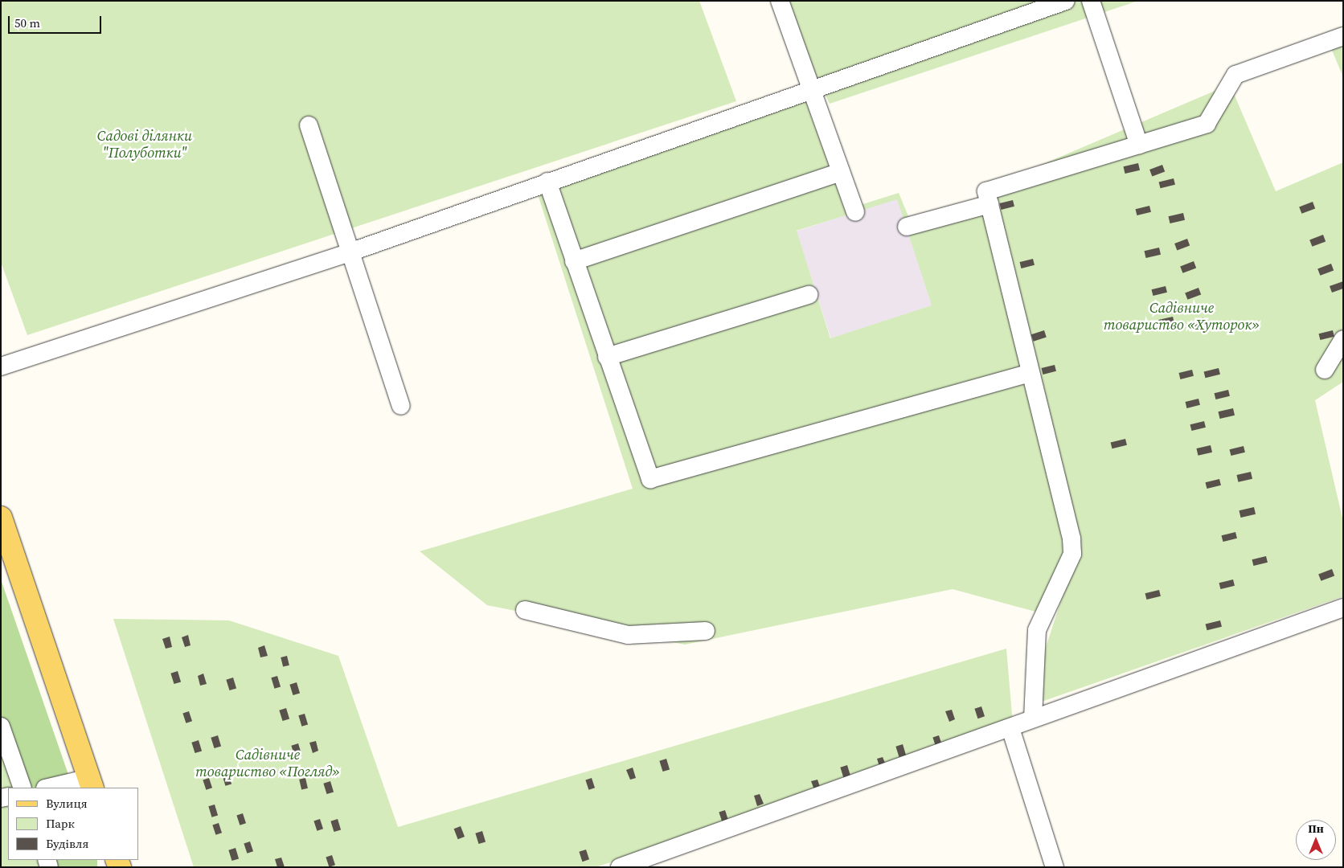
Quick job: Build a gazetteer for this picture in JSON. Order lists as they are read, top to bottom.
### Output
{
  "parks": ["Садові ділянки \"Полуботки\"", "Садівниче товариство «Хуторок»", "Садівниче товариство «Погляд»"],
  "legend": ["Вулиця", "Парк", "Будівля"],
  "scale_bar": "50 m",
  "north": "top"
}
